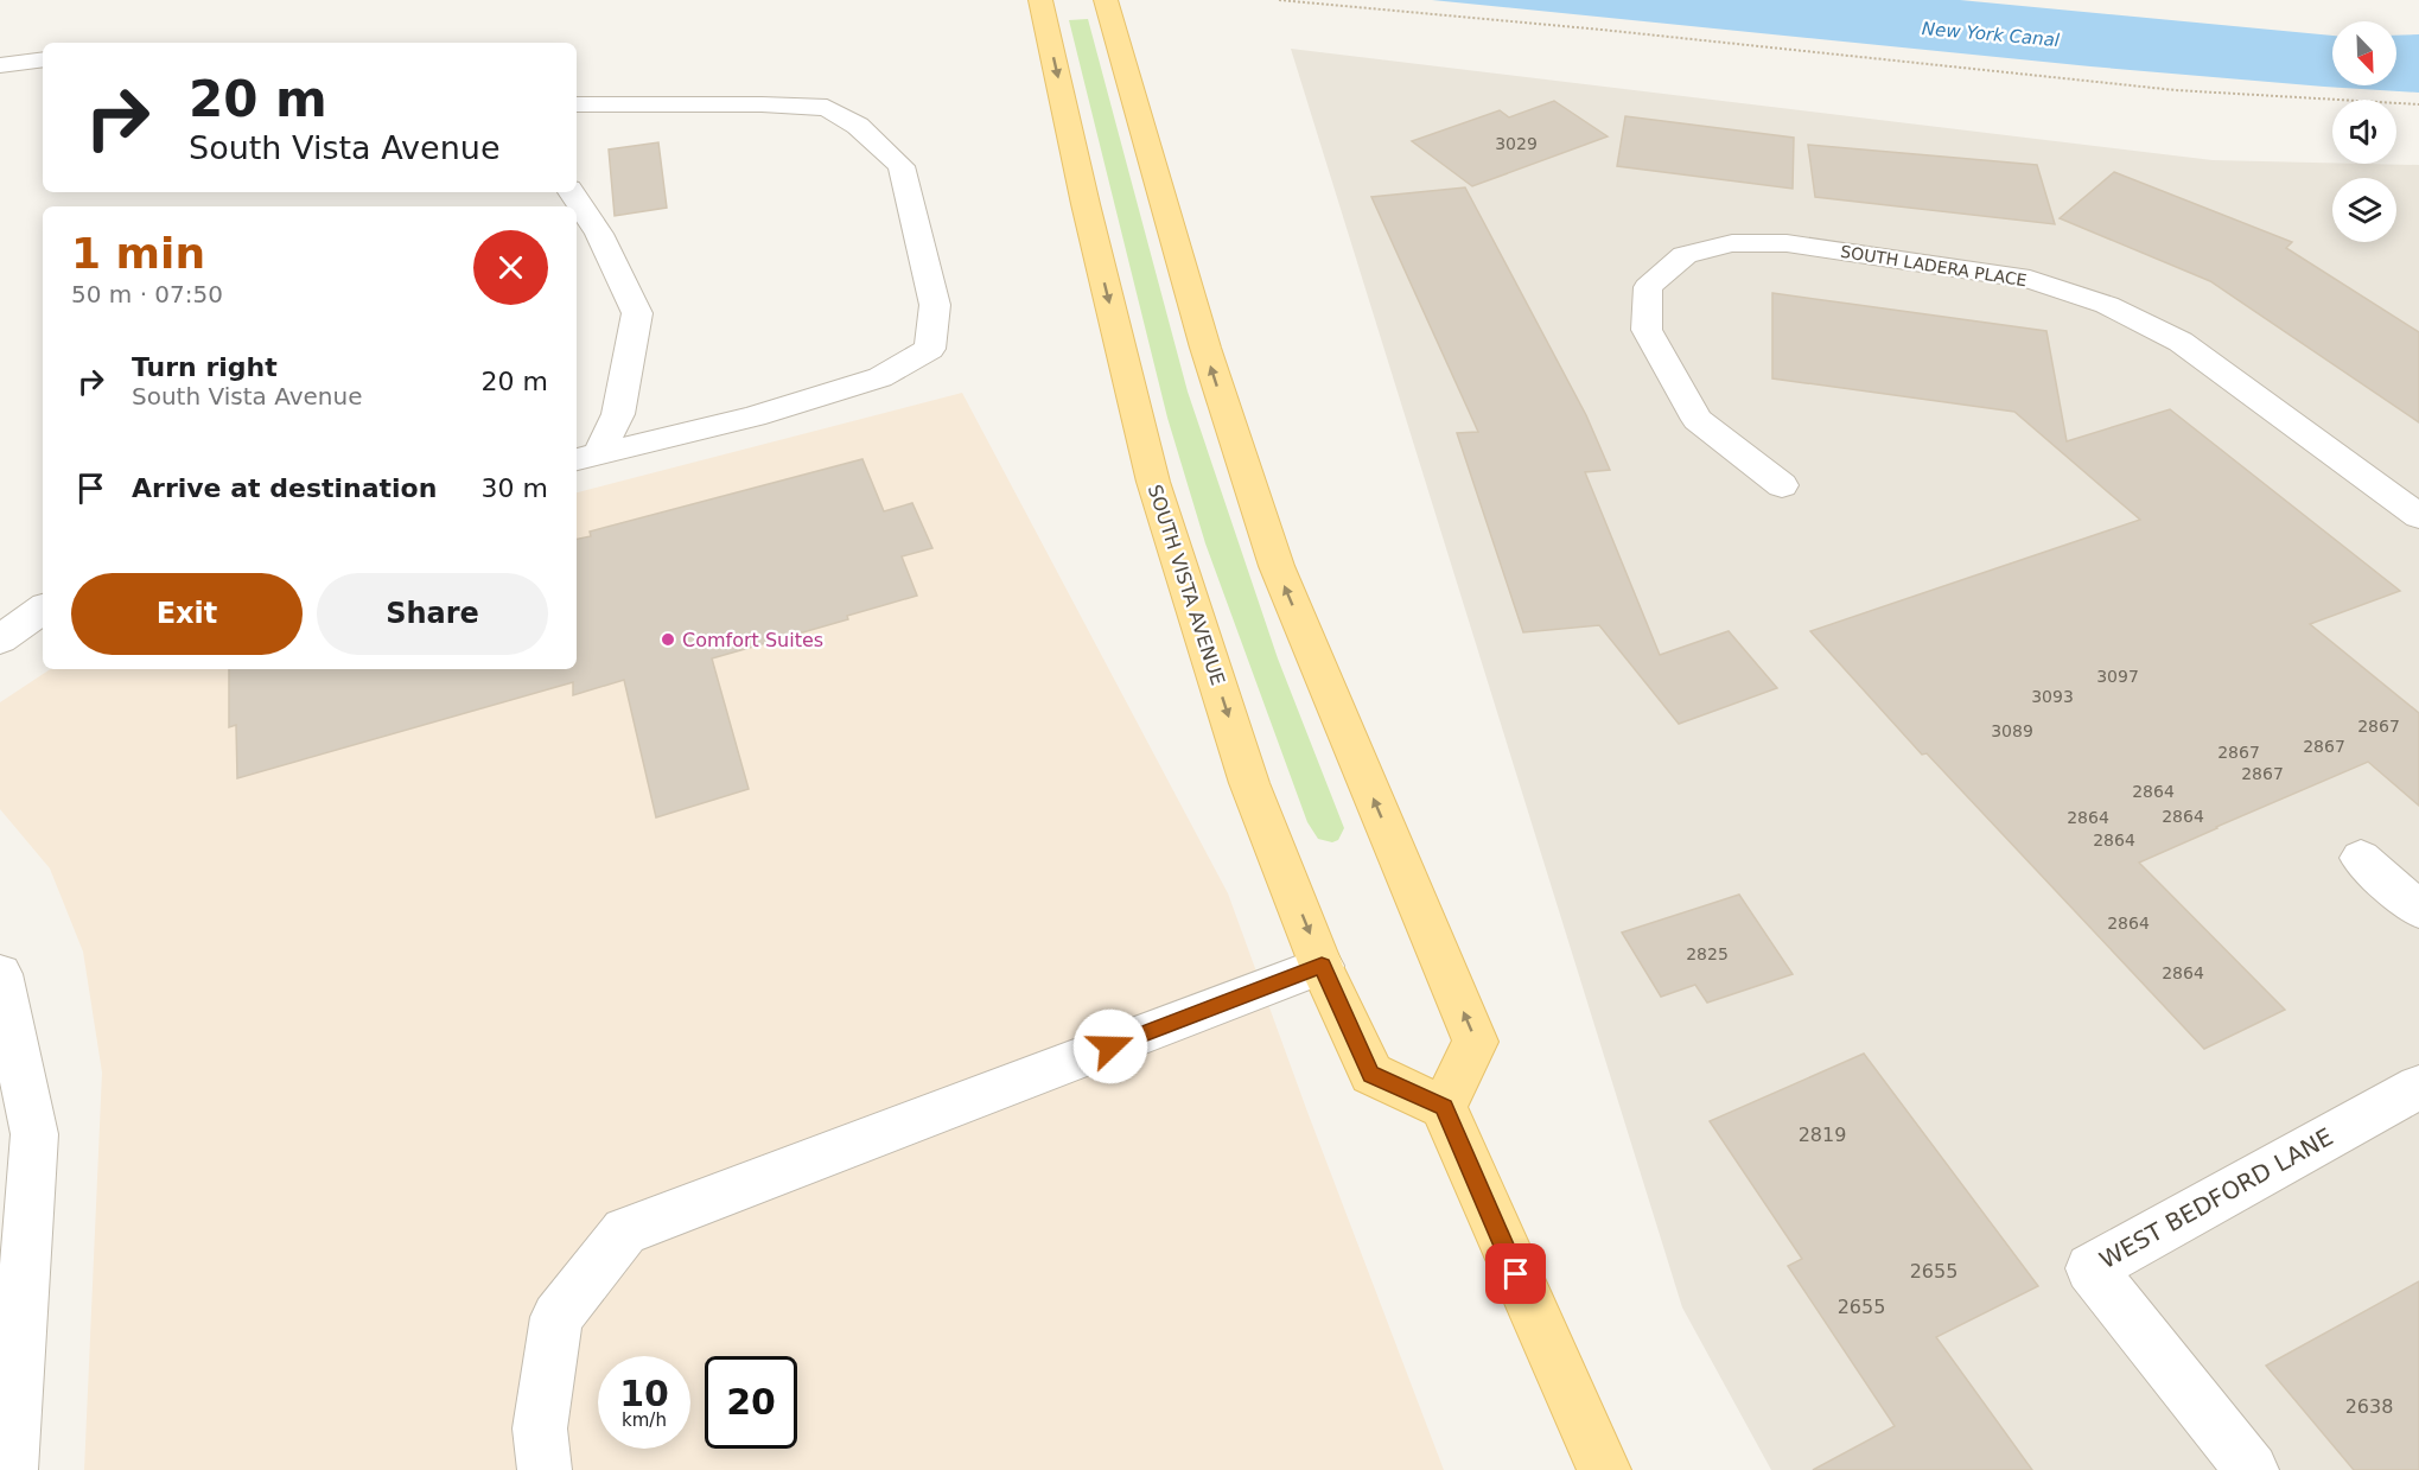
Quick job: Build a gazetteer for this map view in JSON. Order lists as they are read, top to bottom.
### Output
{
  "streets": {
    "main road": ["SOUTH VISTA AVENUE"],
    "street": ["SOUTH LADERA PLACE", "WEST BEDFORD LANE"]
  },
  "water": ["New York Canal"],
  "places": ["Comfort Suites"],
  "house_numbers": [
    "3029",
    "3097",
    "3093",
    "2867",
    "3089",
    "2867",
    "2867",
    "2867",
    "2864",
    "2864",
    "2864",
    "2864",
    "2864",
    "2825",
    "2864",
    "2819",
    "2655",
    "2655",
    "2638"
  ],
  "north": "bottom right",
  "page": {
    "turn": ["20 m", "South Vista Avenue"],
    "heading": ["1 min", "50 m · 07:50"],
    "list": [
      {
        "name": "Turn right",
        "note": "South Vista Avenue",
        "value": "20 m"
      },
      {
        "name": "Arrive at destination",
        "value": "30 m"
      }
    ],
    "buttons": ["Exit", "Share"],
    "speed": "10 km/h",
    "limit": "20"
  }
}
